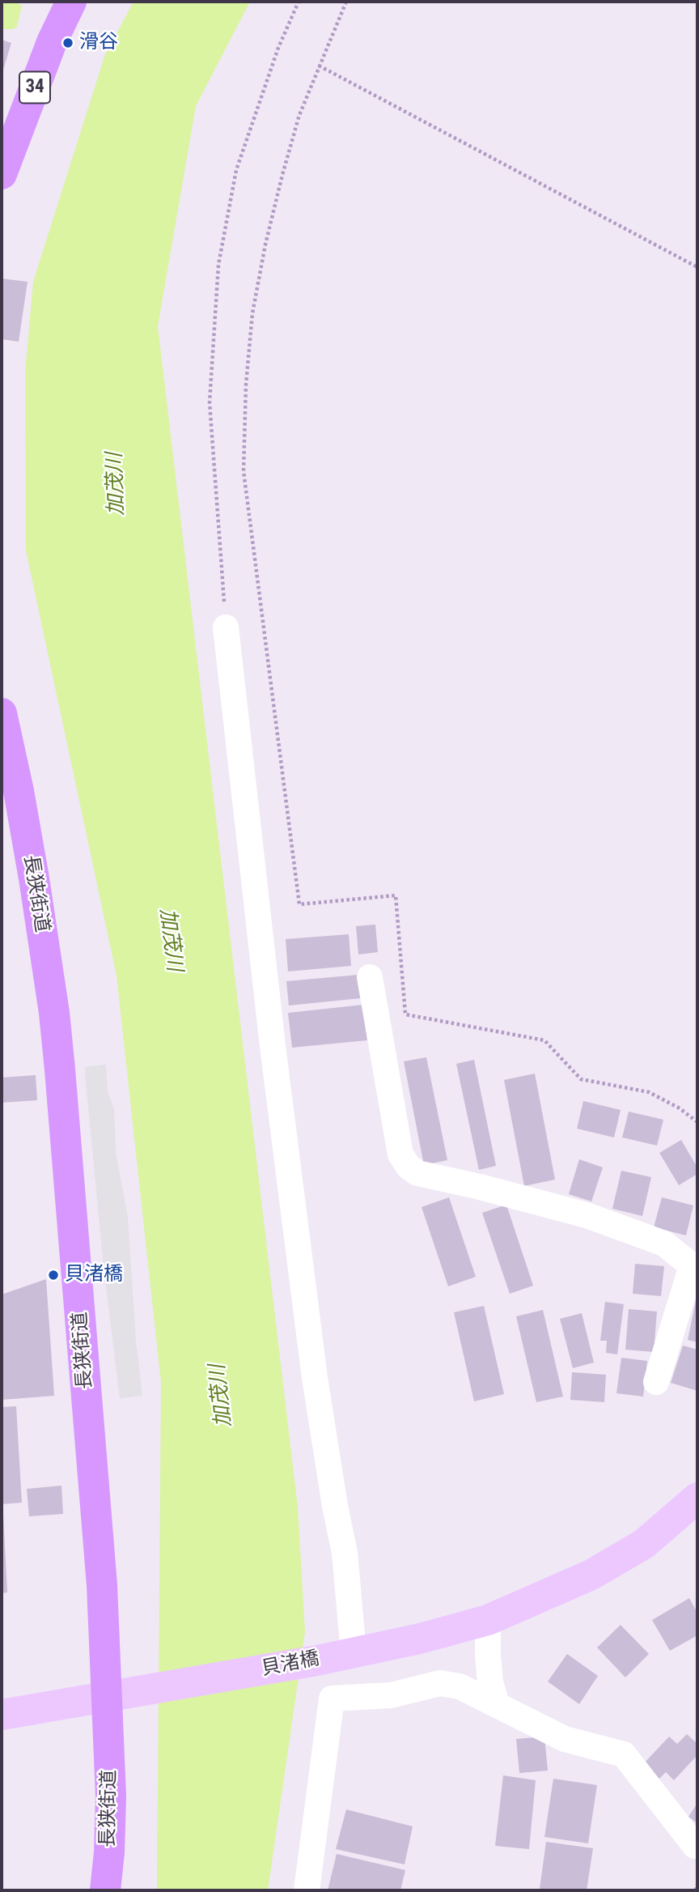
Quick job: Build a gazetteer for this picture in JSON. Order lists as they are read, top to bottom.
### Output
{
  "streets": {
    "main road": ["34", "長狭街道"],
    "street": ["貝渚橋"]
  },
  "crossings": [
    ["長狭街道", "貝渚橋"]
  ],
  "water": ["加茂川"],
  "places": ["滑谷", "貝渚橋"]
}
